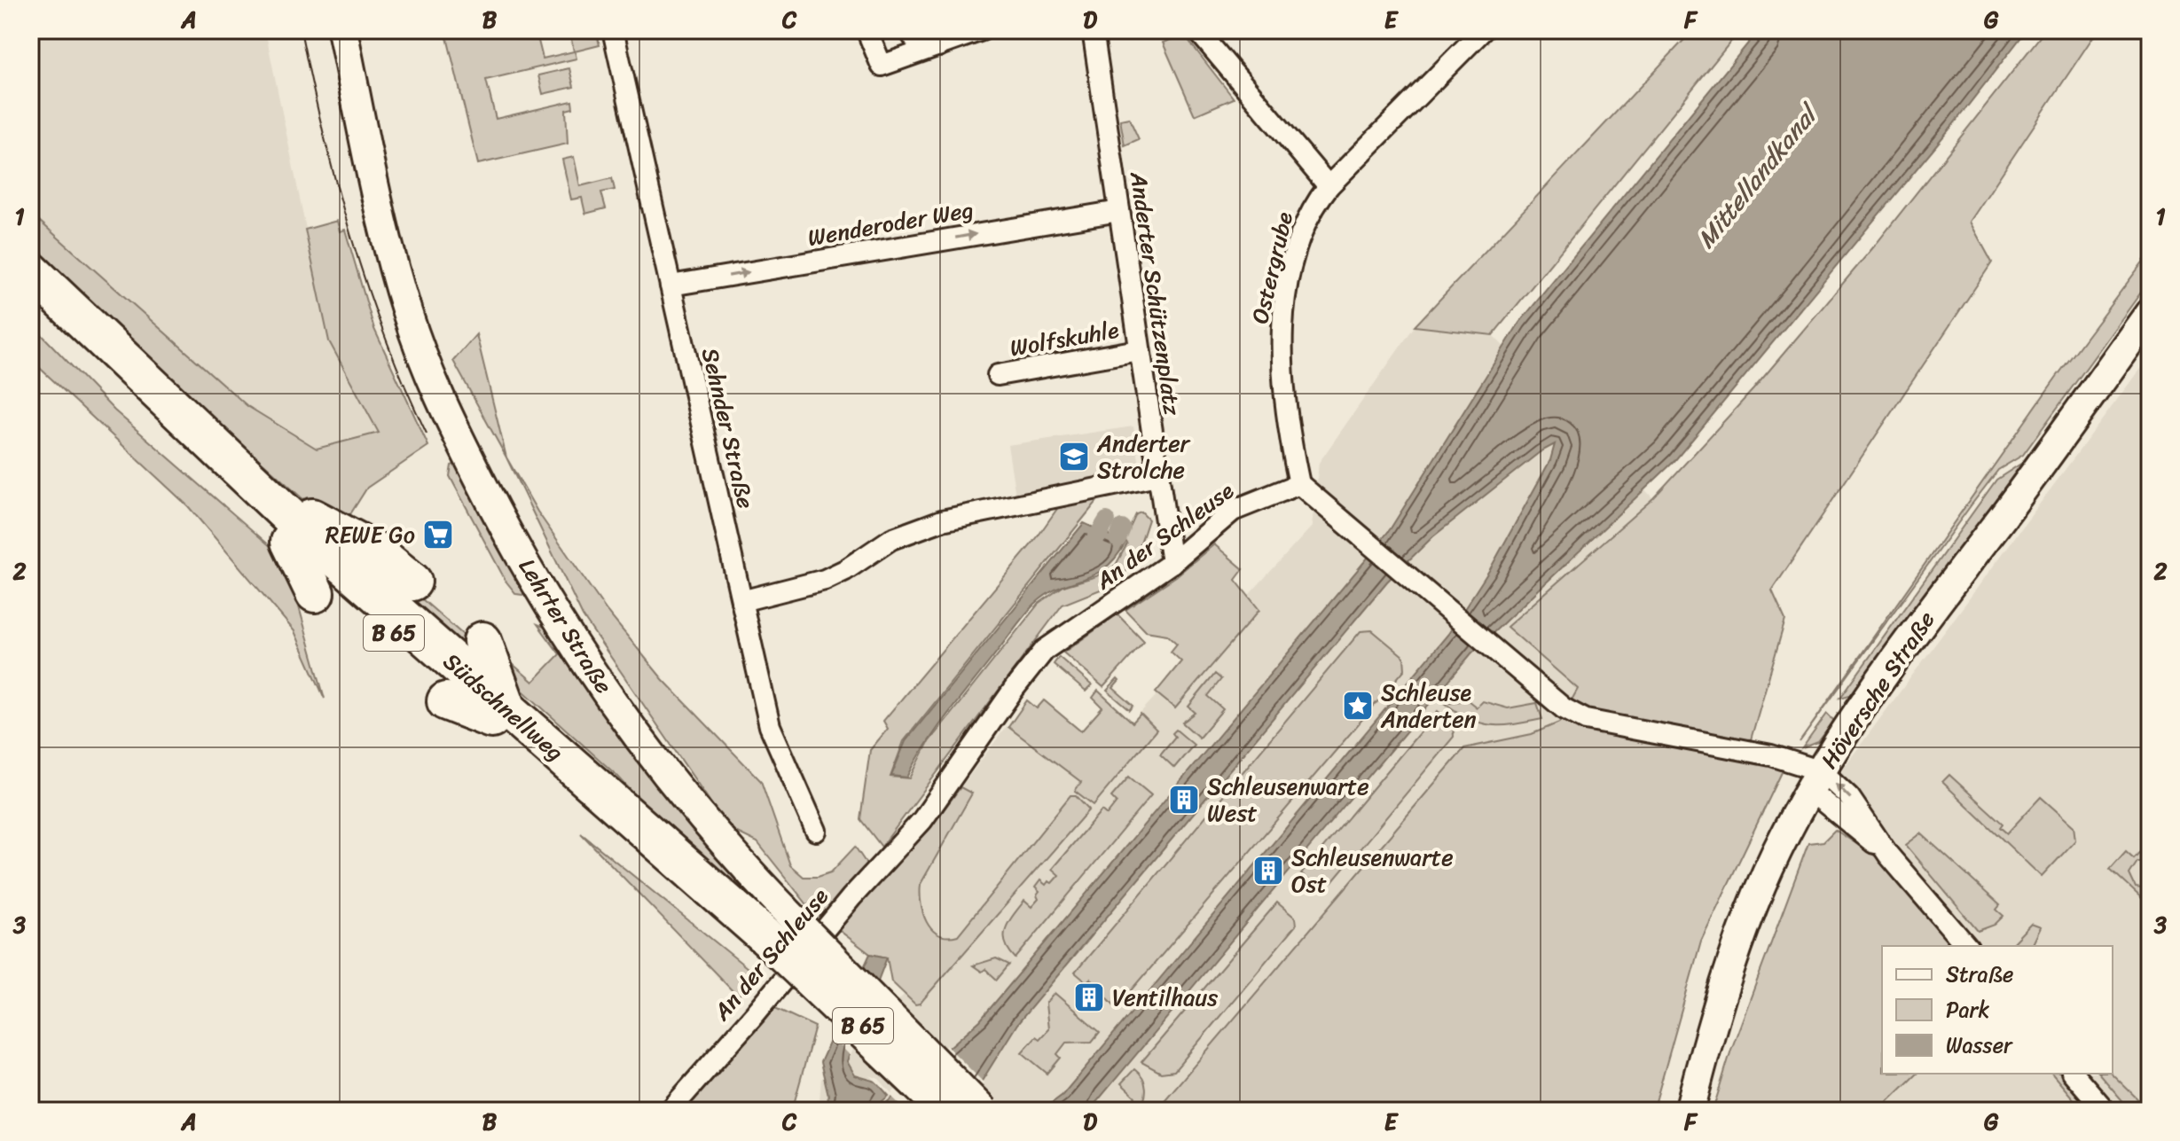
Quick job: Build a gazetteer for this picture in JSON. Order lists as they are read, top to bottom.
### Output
{
  "streets": {
    "highway": ["B 65", "Südschnellweg"],
    "main road": ["Lehrter Straße", "Höversche Straße"],
    "street": [
      "Wenderoder Weg",
      "Ostergrube",
      "Anderter Schützenplatz",
      "Wolfskuhle",
      "Sehnder Straße",
      "An der Schleuse"
    ]
  },
  "crossings": [
    ["Wenderoder Weg", "Anderter Schützenplatz"],
    ["Wenderoder Weg", "Sehnder Straße"],
    ["Ostergrube", "An der Schleuse"],
    ["Anderter Schützenplatz", "Wolfskuhle"],
    ["Anderter Schützenplatz", "An der Schleuse"],
    ["Lehrter Straße", "Südschnellweg"]
  ],
  "one_way": ["Wenderoder Weg"],
  "water": ["Mittellandkanal"],
  "places": {
    "school or university": ["Anderter Strolche"],
    "supermarket": ["REWE Go"],
    "place": ["Schleuse Anderten"],
    "building": ["Schleusenwarte West", "Schleusenwarte Ost", "Ventilhaus"]
  },
  "legend": ["Straße", "Park", "Wasser"],
  "grid": {
    "columns": [
      "A",
      "B",
      "C",
      "D",
      "E",
      "F",
      "G"
    ],
    "rows": ["1", "2", "3"]
  }
}
